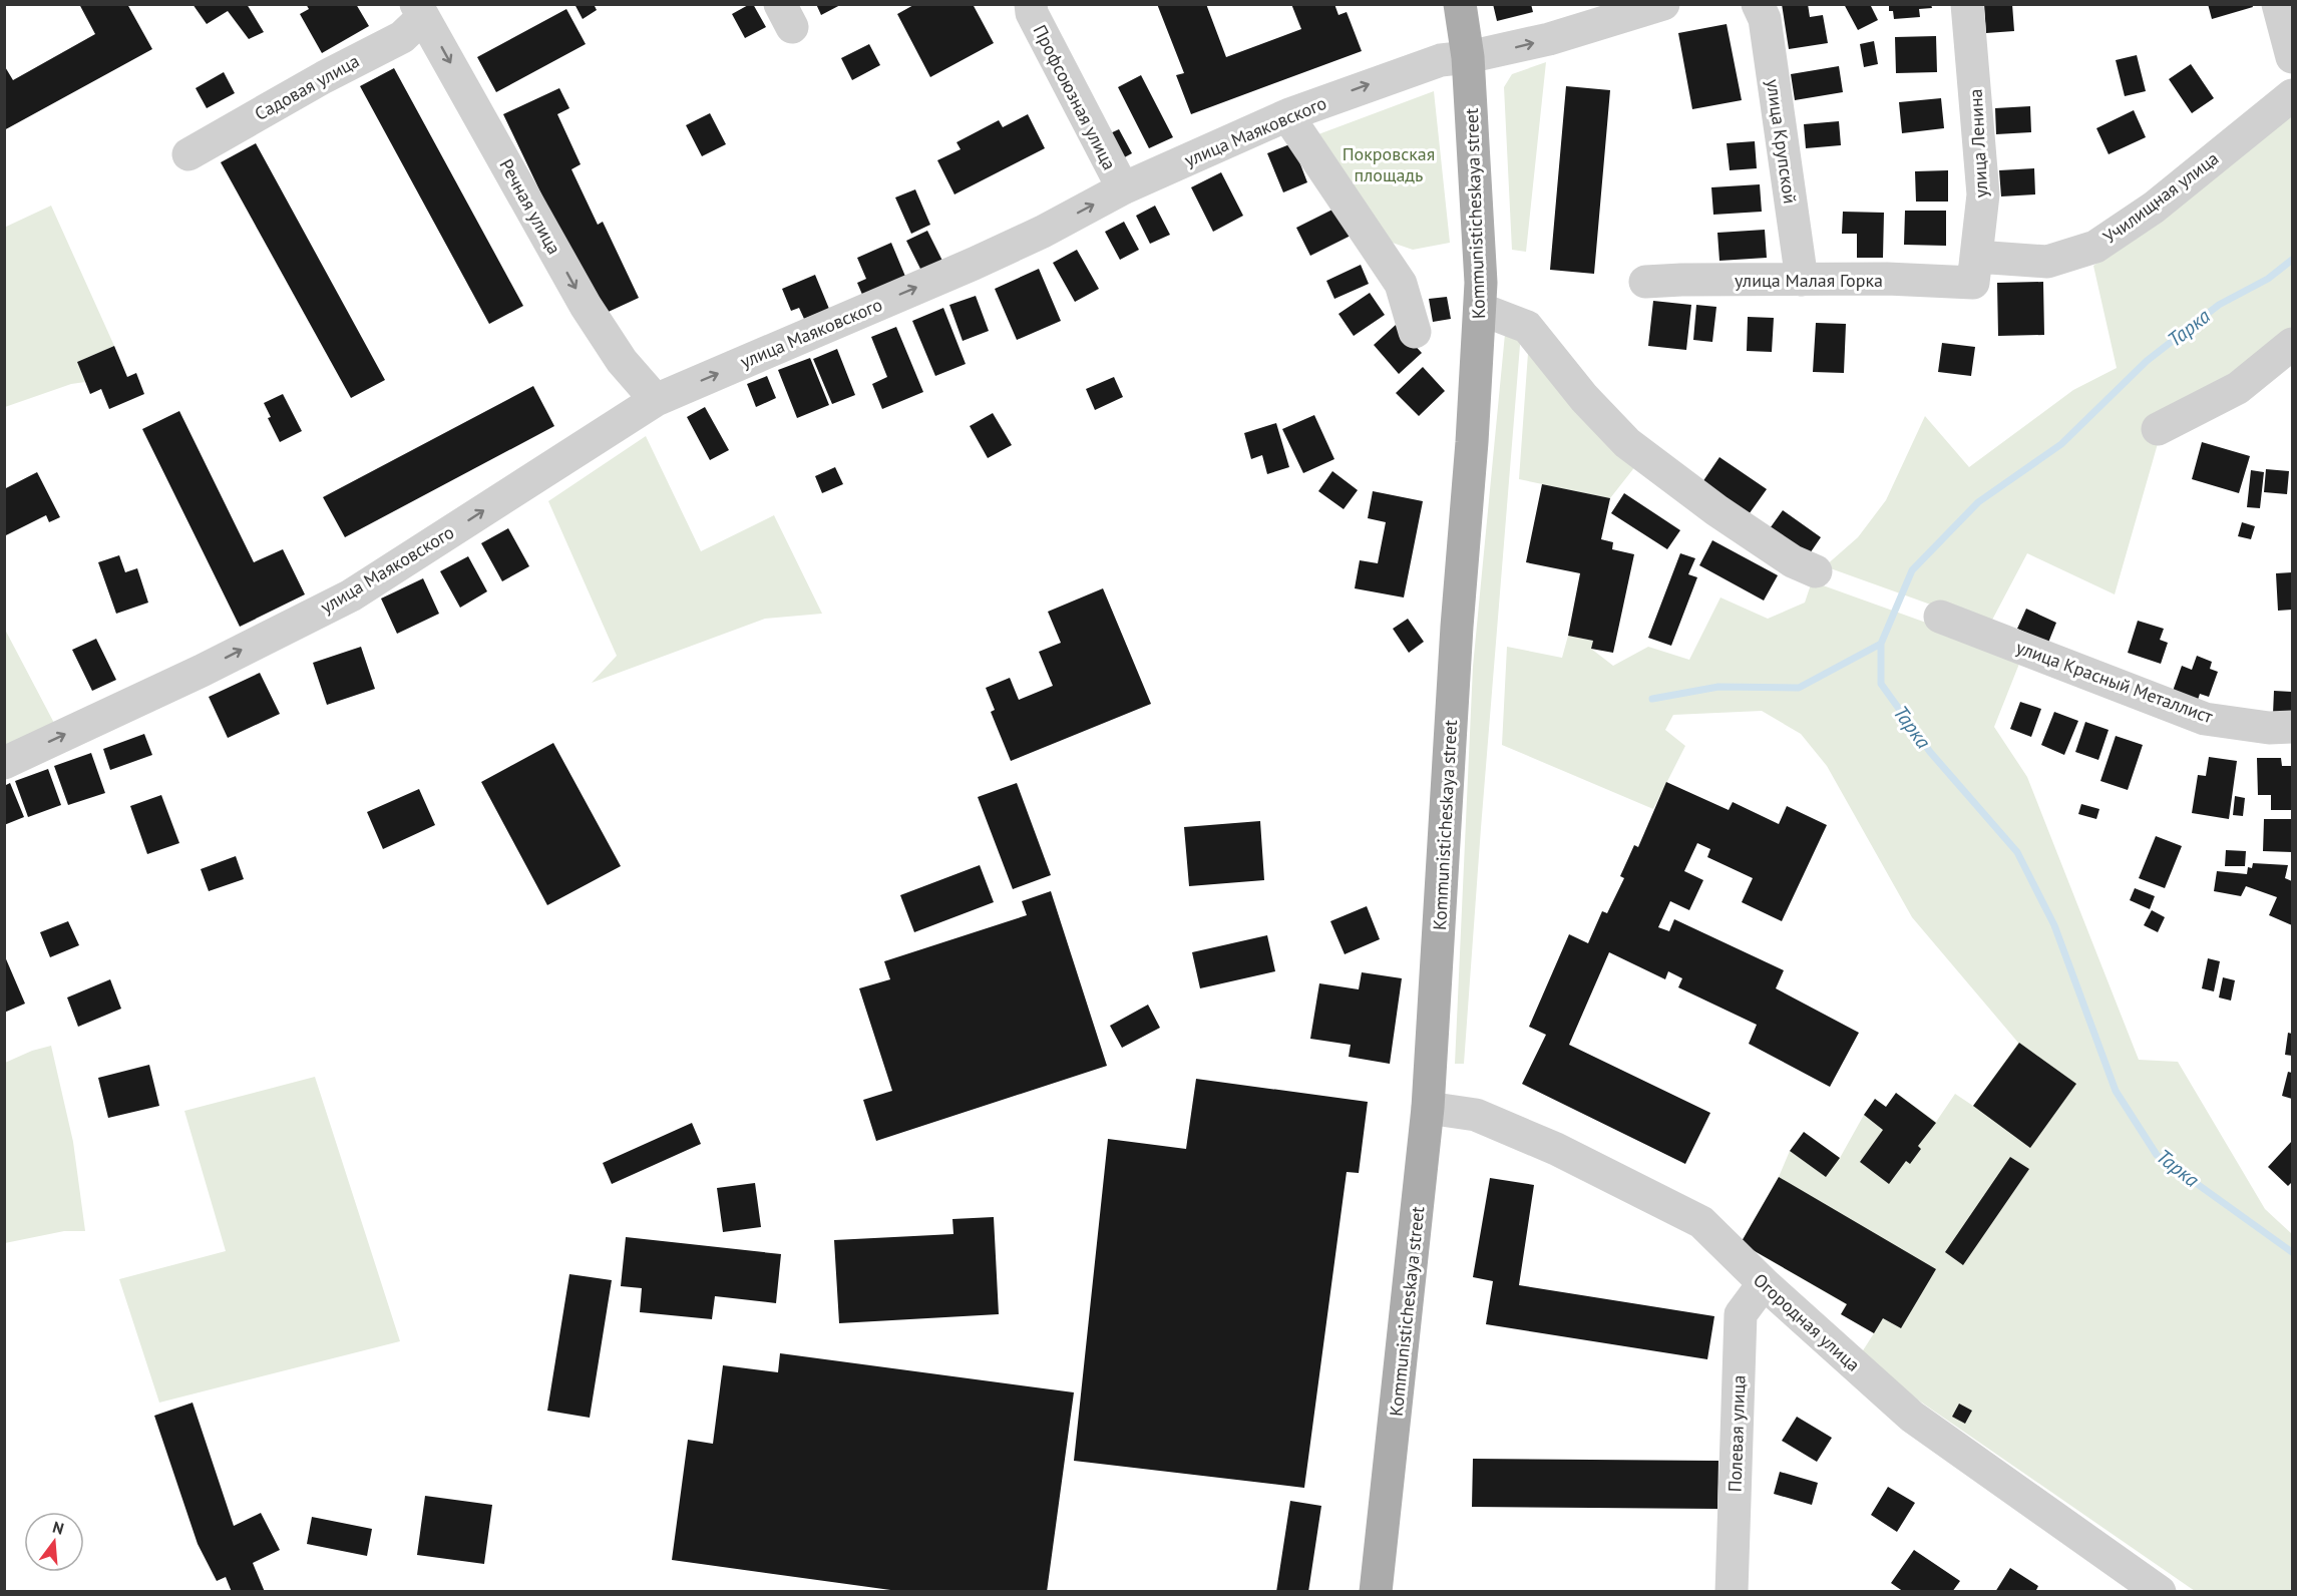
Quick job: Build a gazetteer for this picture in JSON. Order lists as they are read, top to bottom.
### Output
{
  "streets": {
    "main road": ["Kommunisticheskaya street"],
    "street": [
      "Садовая улица",
      "Профсоюзная улица",
      "улица Маяковского",
      "улица Крупской",
      "улица Ленина",
      "Училищная улица",
      "Речная улица",
      "улица Малая Горка",
      "улица Красный Металлист",
      "Огородная улица",
      "Полевая улица"
    ]
  },
  "crossings": [
    ["Садовая улица", "Речная улица"],
    ["Профсоюзная улица", "улица Маяковского"],
    ["улица Маяковского", "Речная улица"],
    ["улица Маяковского", "Kommunisticheskaya street"],
    ["улица Крупской", "улица Малая Горка"],
    ["улица Ленина", "Училищная улица"],
    ["улица Ленина", "улица Малая Горка"],
    ["Училищная улица", "улица Малая Горка"],
    ["Kommunisticheskaya street", "Огородная улица"],
    ["Огородная улица", "Полевая улица"]
  ],
  "one_way": ["улица Маяковского", "Речная улица"],
  "water": ["Тарка"],
  "parks": ["Покровская площадь"],
  "north": "top"
}
